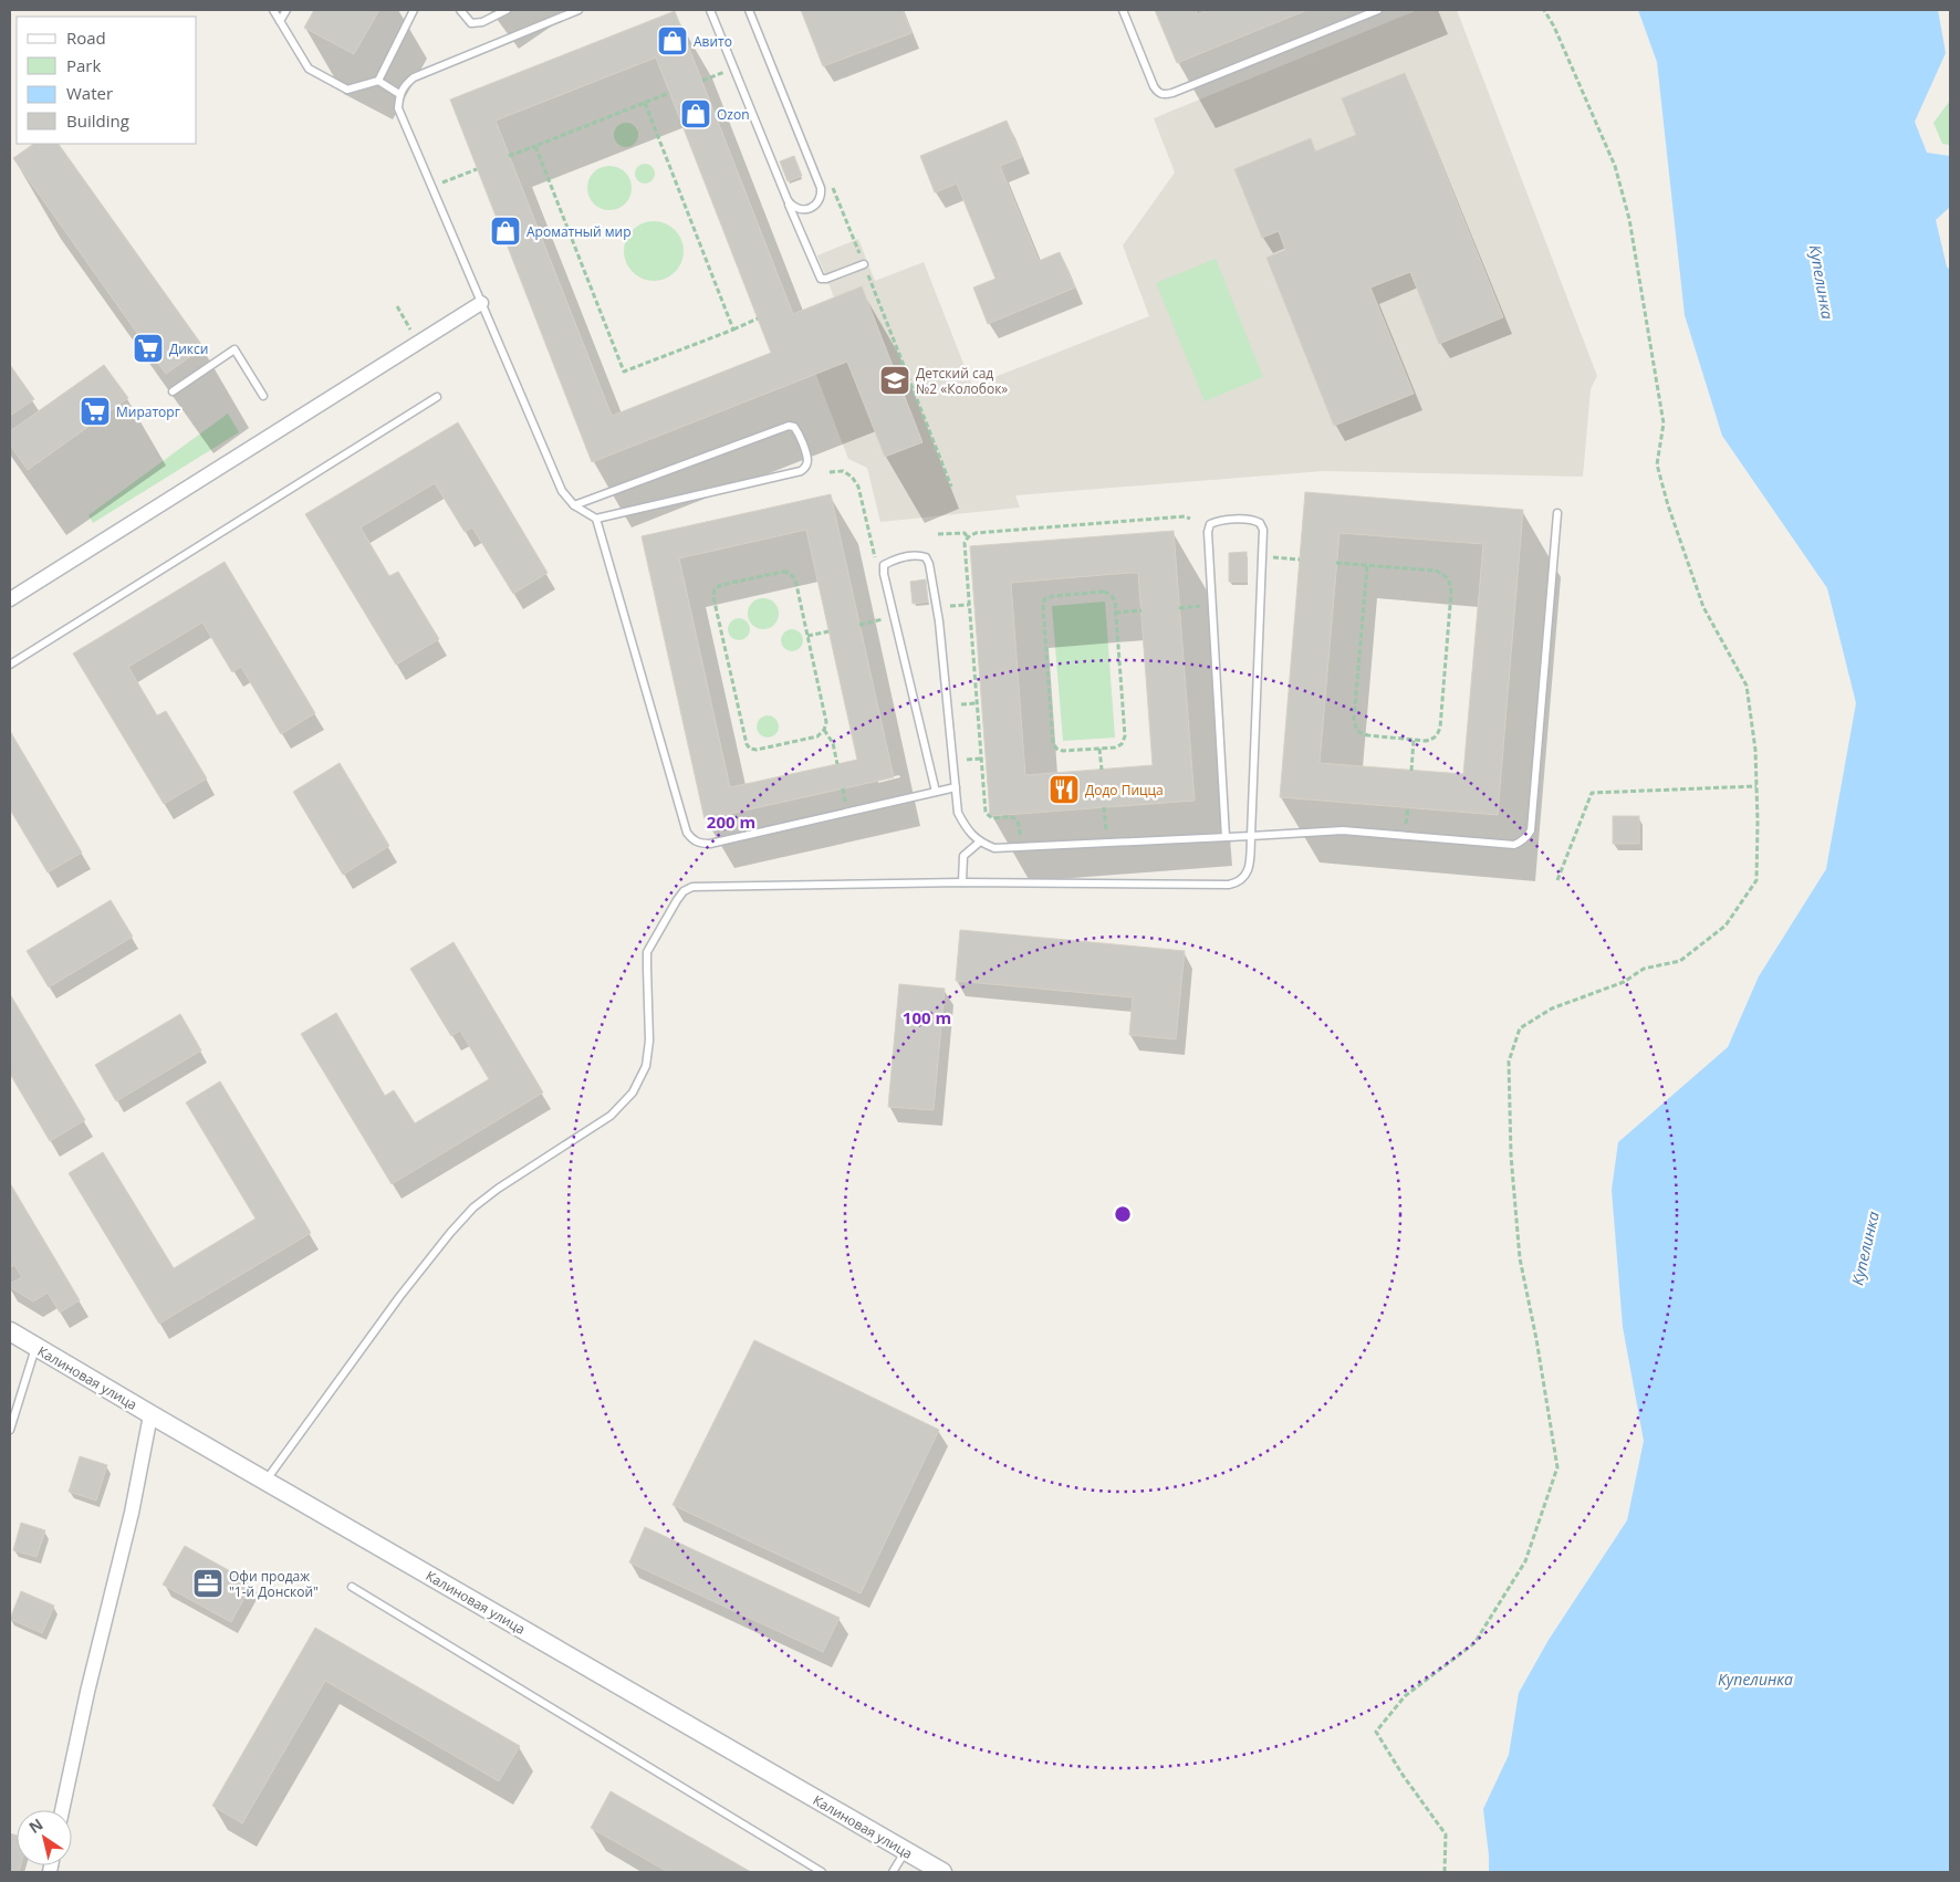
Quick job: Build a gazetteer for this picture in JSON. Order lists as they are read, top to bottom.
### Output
{
  "streets": {
    "street": ["Калиновая улица"]
  },
  "water": ["Купелинка"],
  "places": {
    "shop": ["Авито", "Ozon", "Ароматный мир"],
    "supermarket": ["Дикси", "Мираторг"],
    "school or university": ["Детский сад №2 «Колобок»"],
    "restaurant": ["Додо Пицца"],
    "office": ["Офи продаж \"1-й Донской\""]
  },
  "legend": [
    "Road",
    "Park",
    "Water",
    "Building"
  ],
  "north": "top left",
  "rings": ["200 m", "100 m"]
}
